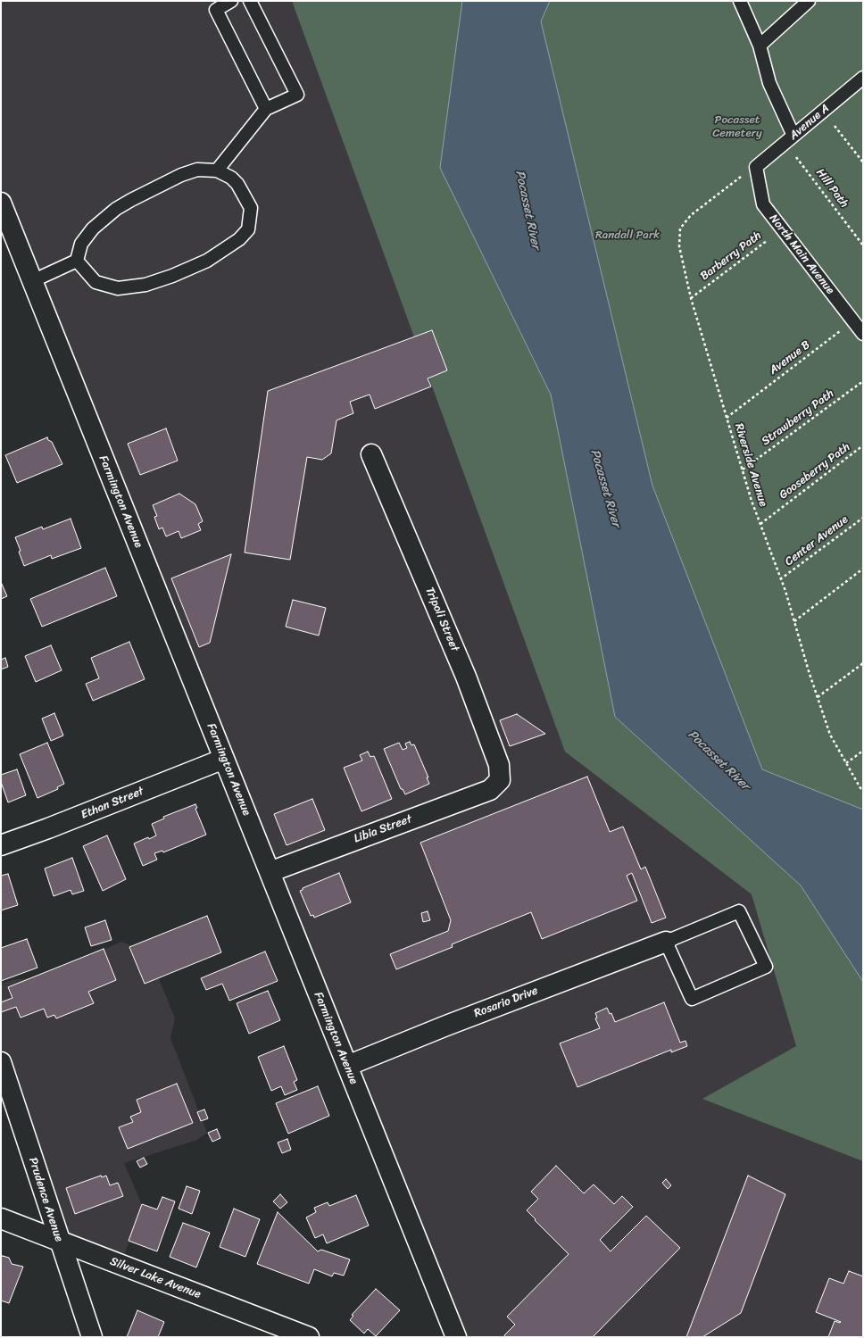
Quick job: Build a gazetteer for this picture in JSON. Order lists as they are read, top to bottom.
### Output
{
  "streets": {
    "street": [
      "Farmington Avenue",
      "Tripoli Street",
      "Ethan Street",
      "Libia Street",
      "Rosario Drive",
      "Prudence Avenue",
      "Silver Lake Avenue"
    ],
    "lane": ["Avenue A", "North Main Avenue"],
    "path": [
      "Hill Path",
      "Barberry Path",
      "Avenue B",
      "Strawberry Path",
      "Riverside Avenue",
      "Gooseberry Path",
      "Center Avenue"
    ]
  },
  "crossings": [
    ["Avenue A", "Hill Path"],
    ["Avenue A", "North Main Avenue"],
    ["Avenue A", "Riverside Avenue"],
    ["North Main Avenue", "Barberry Path"],
    ["North Main Avenue", "Avenue B"],
    ["North Main Avenue", "Riverside Avenue"],
    ["Barberry Path", "Riverside Avenue"],
    ["Avenue B", "Riverside Avenue"],
    ["Strawberry Path", "Riverside Avenue"],
    ["Riverside Avenue", "Gooseberry Path"],
    ["Riverside Avenue", "Center Avenue"],
    ["Farmington Avenue", "Ethan Street"],
    ["Farmington Avenue", "Libia Street"],
    ["Farmington Avenue", "Rosario Drive"],
    ["Tripoli Street", "Libia Street"],
    ["Prudence Avenue", "Silver Lake Avenue"]
  ],
  "water": ["Pocasset River"],
  "parks": ["Pocasset Cemetery", "Randall Park"]
}
